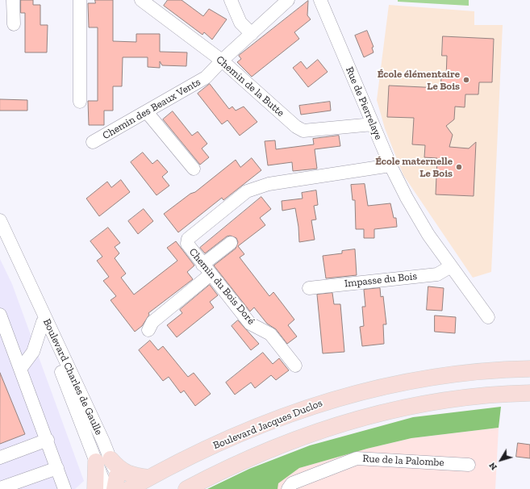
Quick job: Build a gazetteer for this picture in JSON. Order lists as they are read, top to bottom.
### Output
{
  "streets": {
    "main road": ["Boulevard Jacques Duclos"],
    "street": [
      "Chemin de la Butte",
      "Rue de Pierrelaye",
      "Chemin des Beaux Vents",
      "Impasse du Bois",
      "Chemin du Bois Doré",
      "Boulevard Charles de Gaulle",
      "Rue de la Palombe"
    ]
  },
  "crossings": [
    ["Chemin de la Butte", "Rue de Pierrelaye"],
    ["Chemin de la Butte", "Chemin des Beaux Vents"],
    ["Rue de Pierrelaye", "Impasse du Bois"],
    ["Rue de Pierrelaye", "Chemin du Bois Doré"]
  ],
  "places": ["École élémentaire Le Bois", "École maternelle Le Bois"],
  "north": "bottom left"
}
